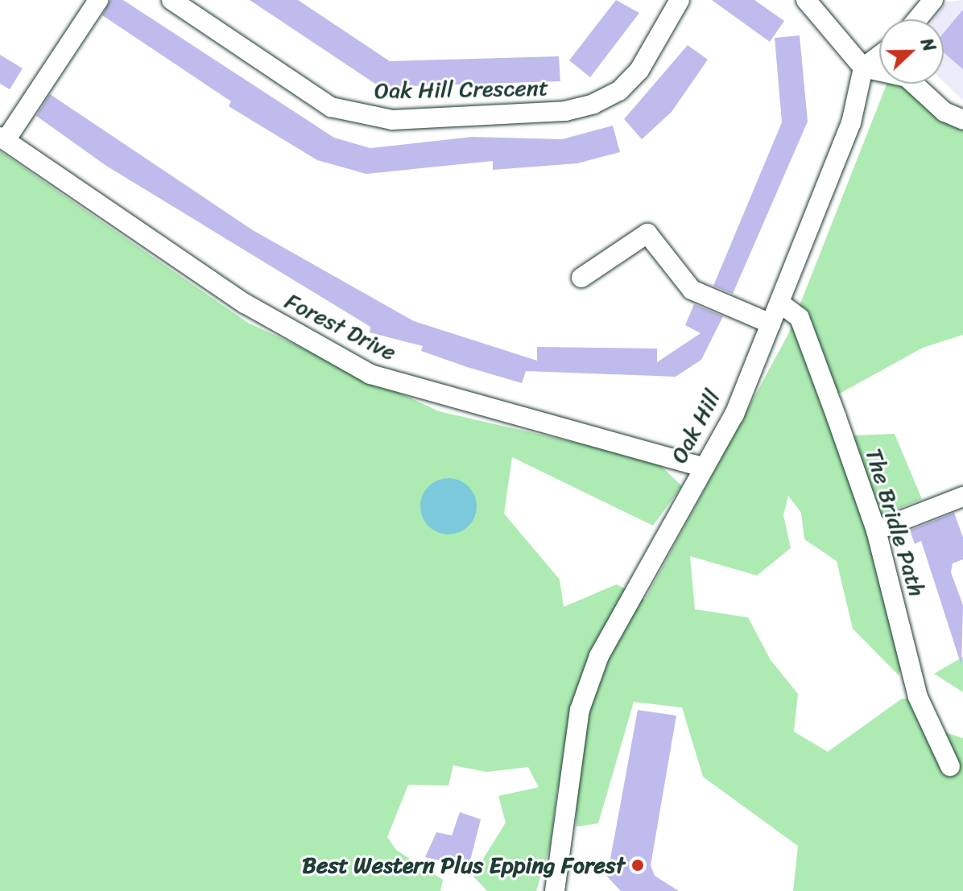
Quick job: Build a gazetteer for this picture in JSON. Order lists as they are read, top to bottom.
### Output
{
  "streets": {
    "street": [
      "Oak Hill Crescent",
      "Forest Drive",
      "Oak Hill",
      "The Bridle Path"
    ]
  },
  "crossings": [
    ["Forest Drive", "Oak Hill"],
    ["Oak Hill", "The Bridle Path"]
  ],
  "places": ["Best Western Plus Epping Forest"],
  "north": "right"
}
